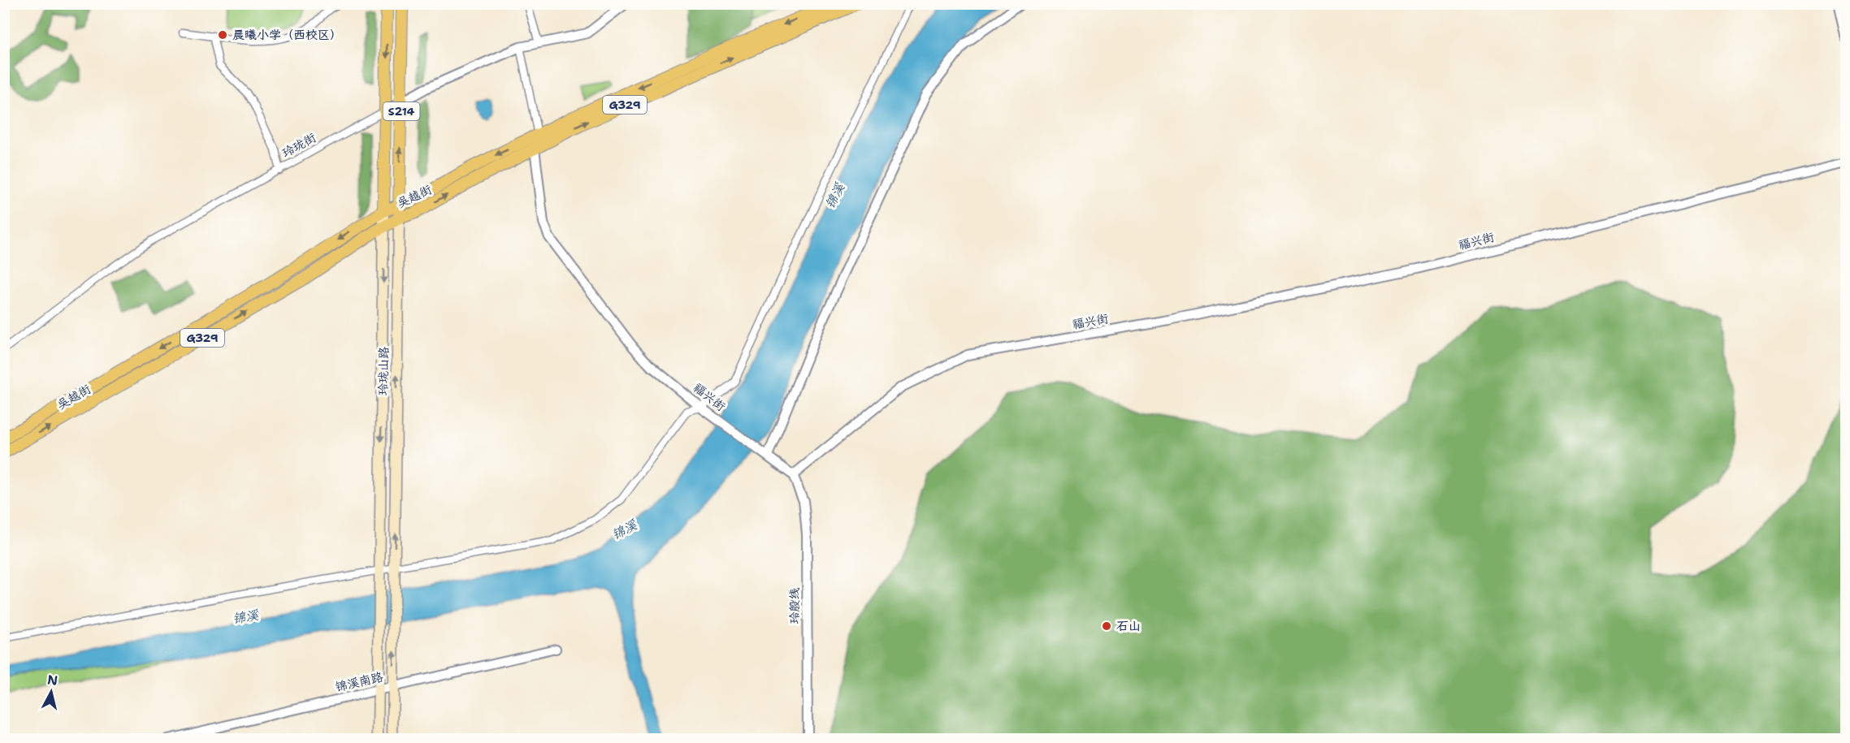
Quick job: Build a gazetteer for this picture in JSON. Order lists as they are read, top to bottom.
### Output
{
  "streets": {
    "main road": [
      "G329",
      "S214",
      "吴越街",
      "玲珑山路"
    ],
    "street": [
      "玲珑街",
      "福兴街",
      "玲殷线",
      "锦溪南路"
    ]
  },
  "crossings": [
    ["玲珑街", "玲珑山路"],
    ["吴越街", "福兴街"],
    ["吴越街", "玲珑山路"],
    ["福兴街", "玲殷线"],
    ["玲珑山路", "锦溪南路"]
  ],
  "water": ["锦溪"],
  "places": ["晨曦小学（西校区）", "石山"],
  "north": "top"
}
